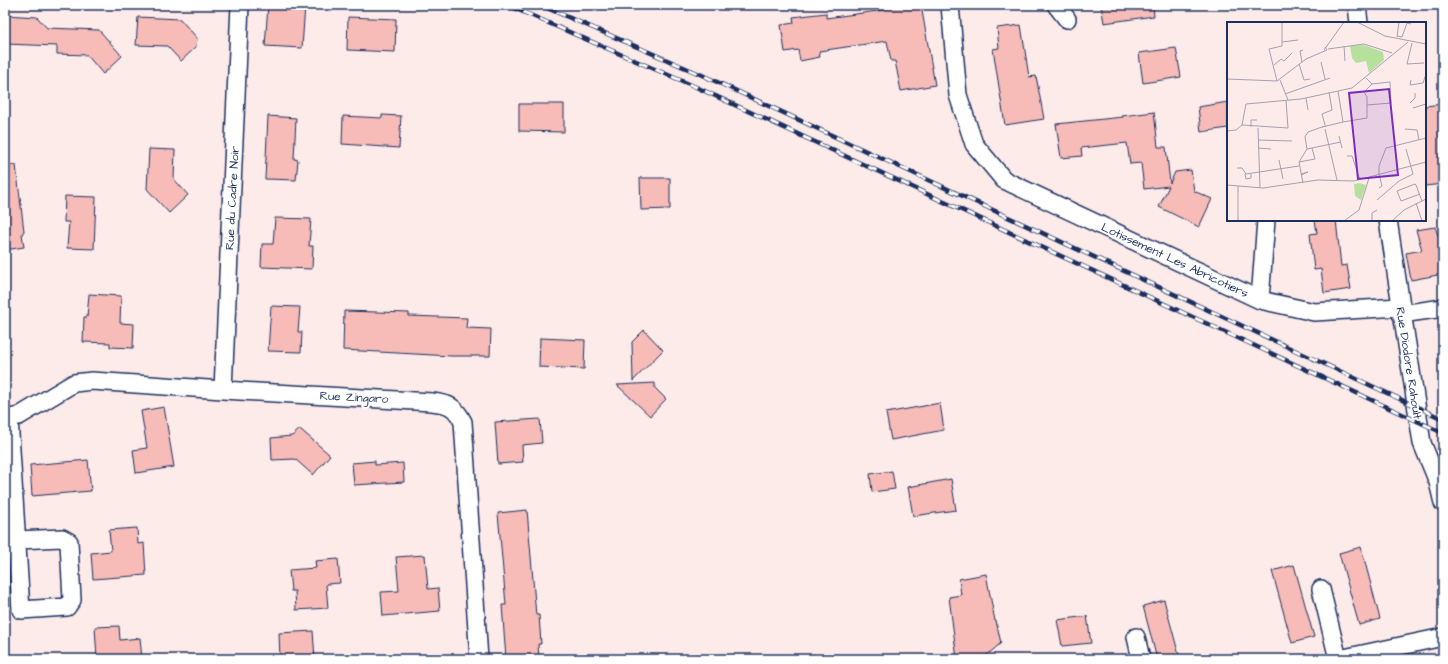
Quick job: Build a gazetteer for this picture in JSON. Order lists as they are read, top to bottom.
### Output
{
  "streets": {
    "street": [
      "Rue du Cadre Noir",
      "Lotissement Les Abricotiers",
      "Rue Diodore Rahoult",
      "Rue Zingaro"
    ]
  },
  "crossings": [
    ["Rue du Cadre Noir", "Rue Zingaro"],
    ["Lotissement Les Abricotiers", "Rue Diodore Rahoult"]
  ]
}
